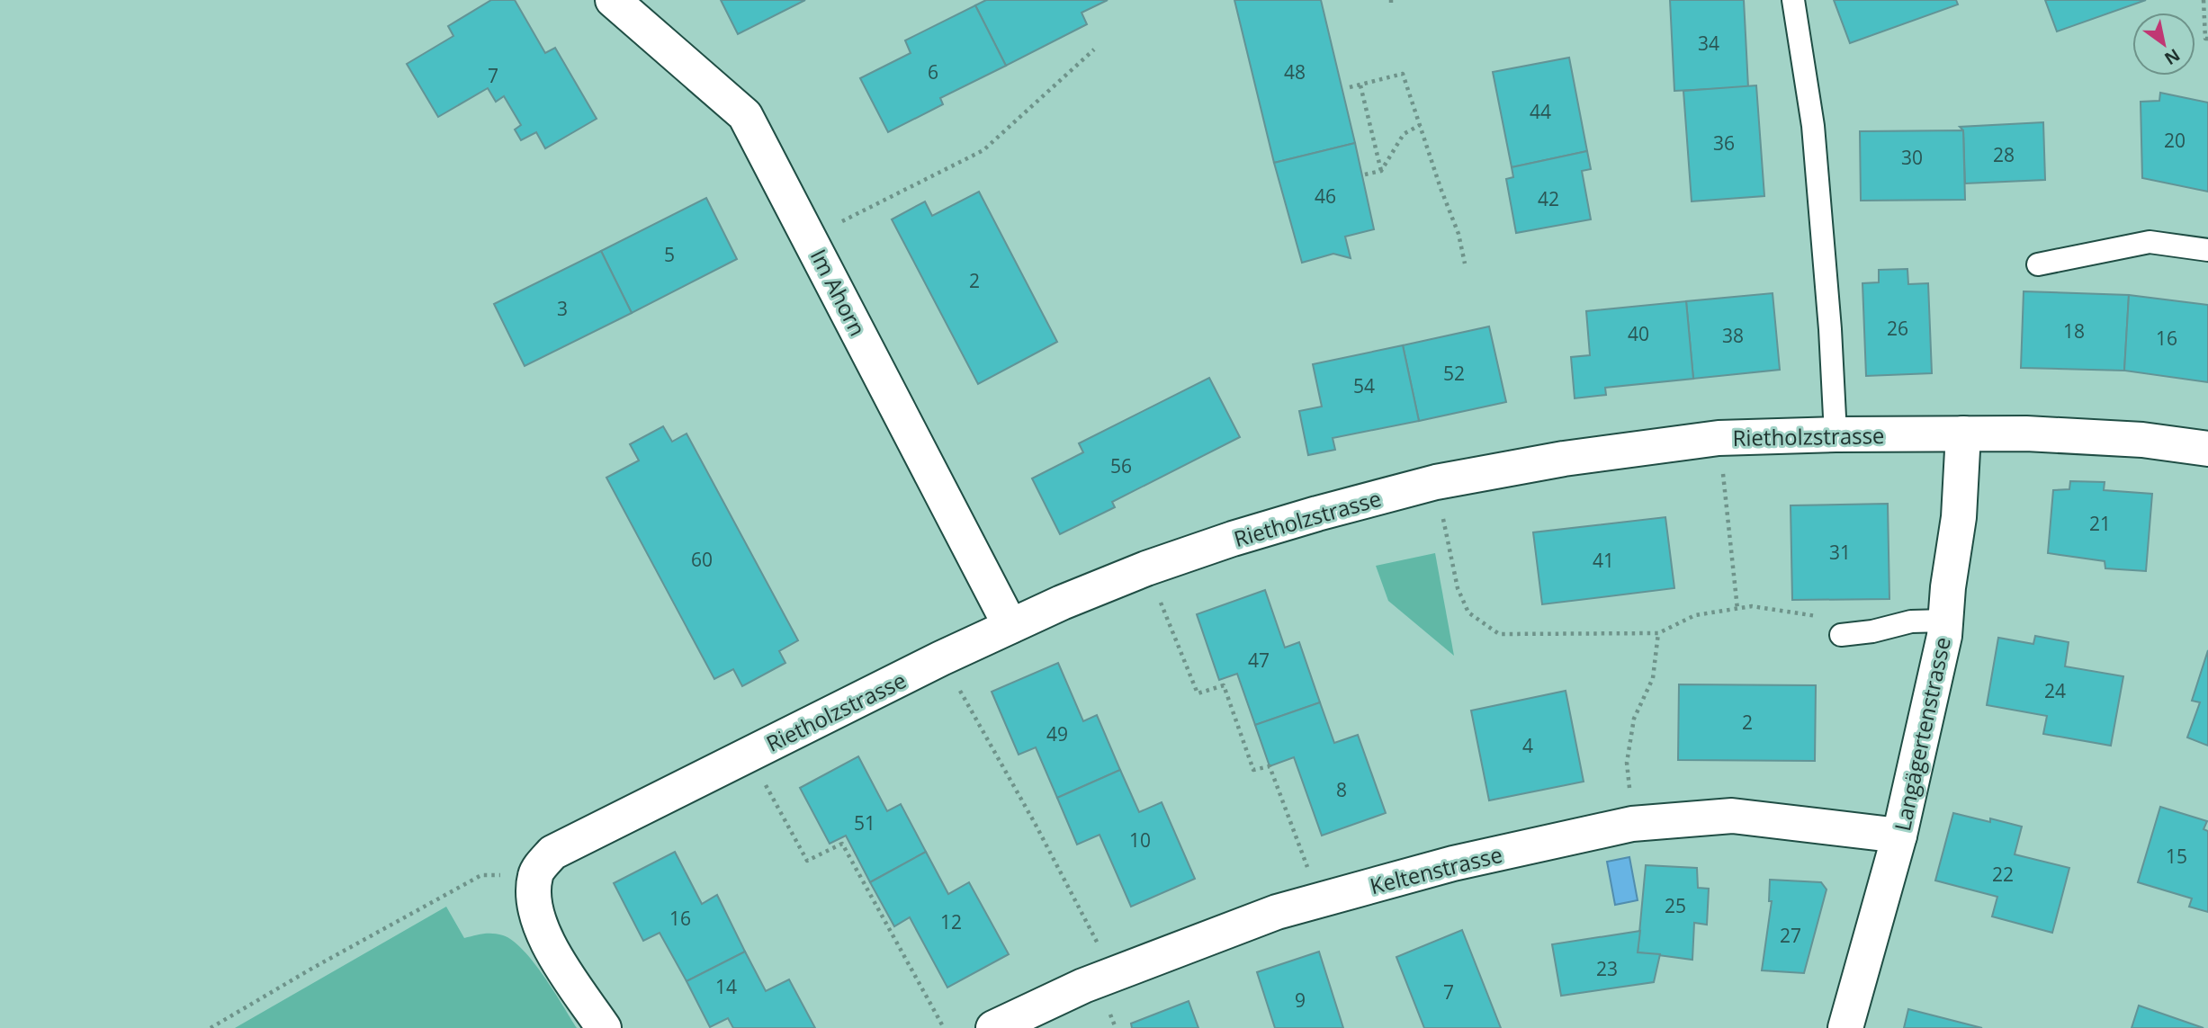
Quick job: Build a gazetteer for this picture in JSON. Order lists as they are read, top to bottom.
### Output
{
  "streets": {
    "street": [
      "Im Ahorn",
      "Rietholzstrasse",
      "Langägertenstrasse",
      "Keltenstrasse"
    ]
  },
  "crossings": [
    ["Im Ahorn", "Rietholzstrasse"],
    ["Rietholzstrasse", "Langägertenstrasse"],
    ["Langägertenstrasse", "Keltenstrasse"]
  ],
  "house_numbers": [
    "34",
    "6",
    "48",
    "7",
    "44",
    "20",
    "36",
    "28",
    "30",
    "46",
    "42",
    "5",
    "2",
    "3",
    "26",
    "18",
    "40",
    "38",
    "16",
    "52",
    "54",
    "56",
    "21",
    "31",
    "60",
    "41",
    "47",
    "24",
    "2",
    "49",
    "4",
    "8",
    "51",
    "10",
    "15",
    "22",
    "25",
    "16",
    "12",
    "27",
    "23",
    "14",
    "7",
    "9"
  ],
  "north": "bottom right"
}
